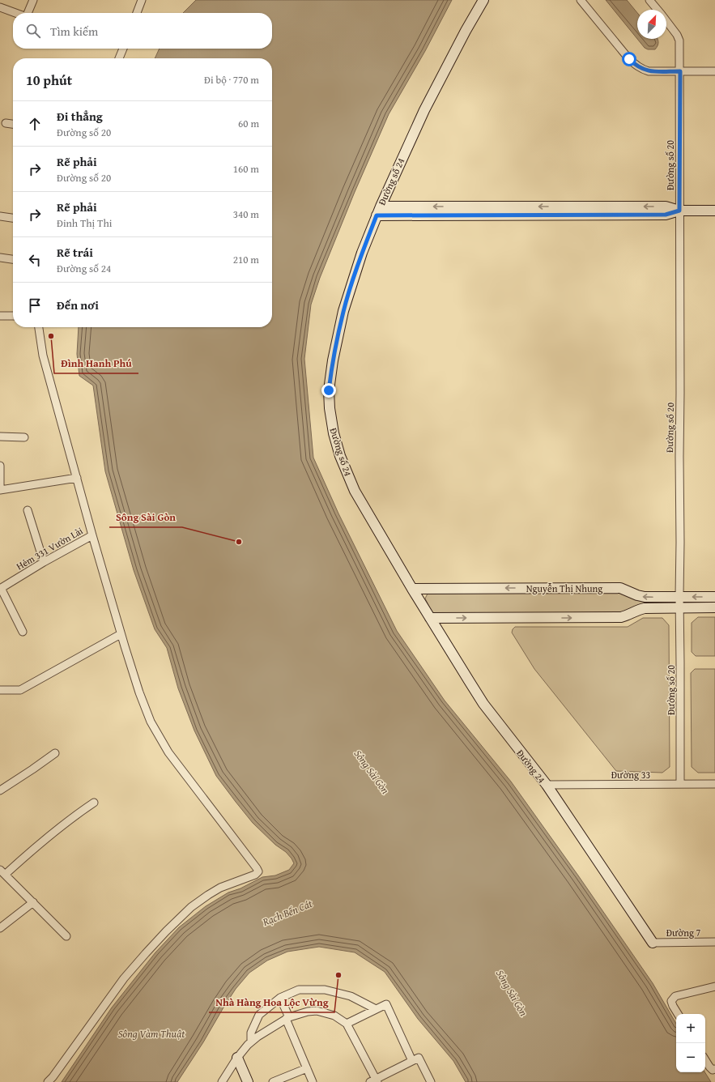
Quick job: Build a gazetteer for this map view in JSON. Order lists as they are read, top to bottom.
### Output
{
  "streets": {
    "street": [
      "Đường số 20",
      "Đường số 24",
      "Hẻm 331 Vườn Lài",
      "Nguyễn Thị Nhung",
      "Đường 24",
      "Đường 33",
      "Đường 7"
    ]
  },
  "crossings": [
    ["Đường số 20", "Nguyễn Thị Nhung"],
    ["Đường số 20", "Đường 33"],
    ["Đường số 24", "Nguyễn Thị Nhung"],
    ["Đường số 24", "Đường 24"],
    ["Nguyễn Thị Nhung", "Đường 24"],
    ["Đường 24", "Đường 33"],
    ["Đường 24", "Đường 7"]
  ],
  "water": ["Sông Sài Gòn", "Rạch Bến Cát", "Sông Vàm Thuật"],
  "places": ["Đình Hanh Phú", "Sông Sài Gòn", "Nhà Hàng Hoa Lộc Vừng"],
  "north": "top right",
  "page": {
    "search": "Tìm kiếm",
    "heading": ["10 phút", "Đi bộ · 770 m"],
    "list": [
      ["Đi thẳng", "Đường số 20", "60 m"],
      ["Rẽ phải", "Đường số 20", "160 m"],
      ["Rẽ phải", "Đinh Thị Thi", "340 m"],
      ["Rẽ trái", "Đường số 24", "210 m"],
      "Đến nơi"
    ],
    "map_buttons": ["+", "−"]
  }
}
